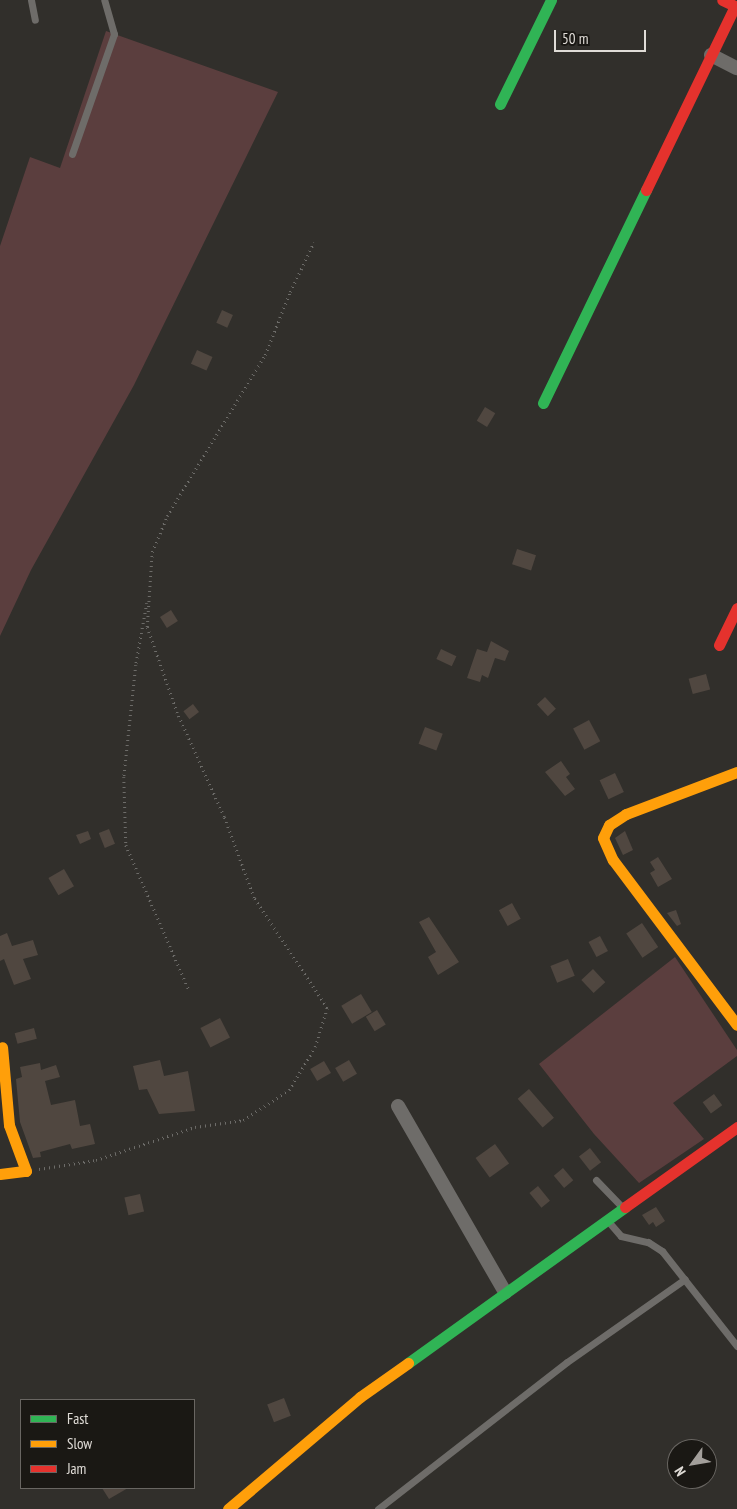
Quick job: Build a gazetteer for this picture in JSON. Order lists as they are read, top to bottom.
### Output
{
  "legend": ["Fast", "Slow", "Jam"],
  "scale_bar": "50 m",
  "north": "bottom left"
}
